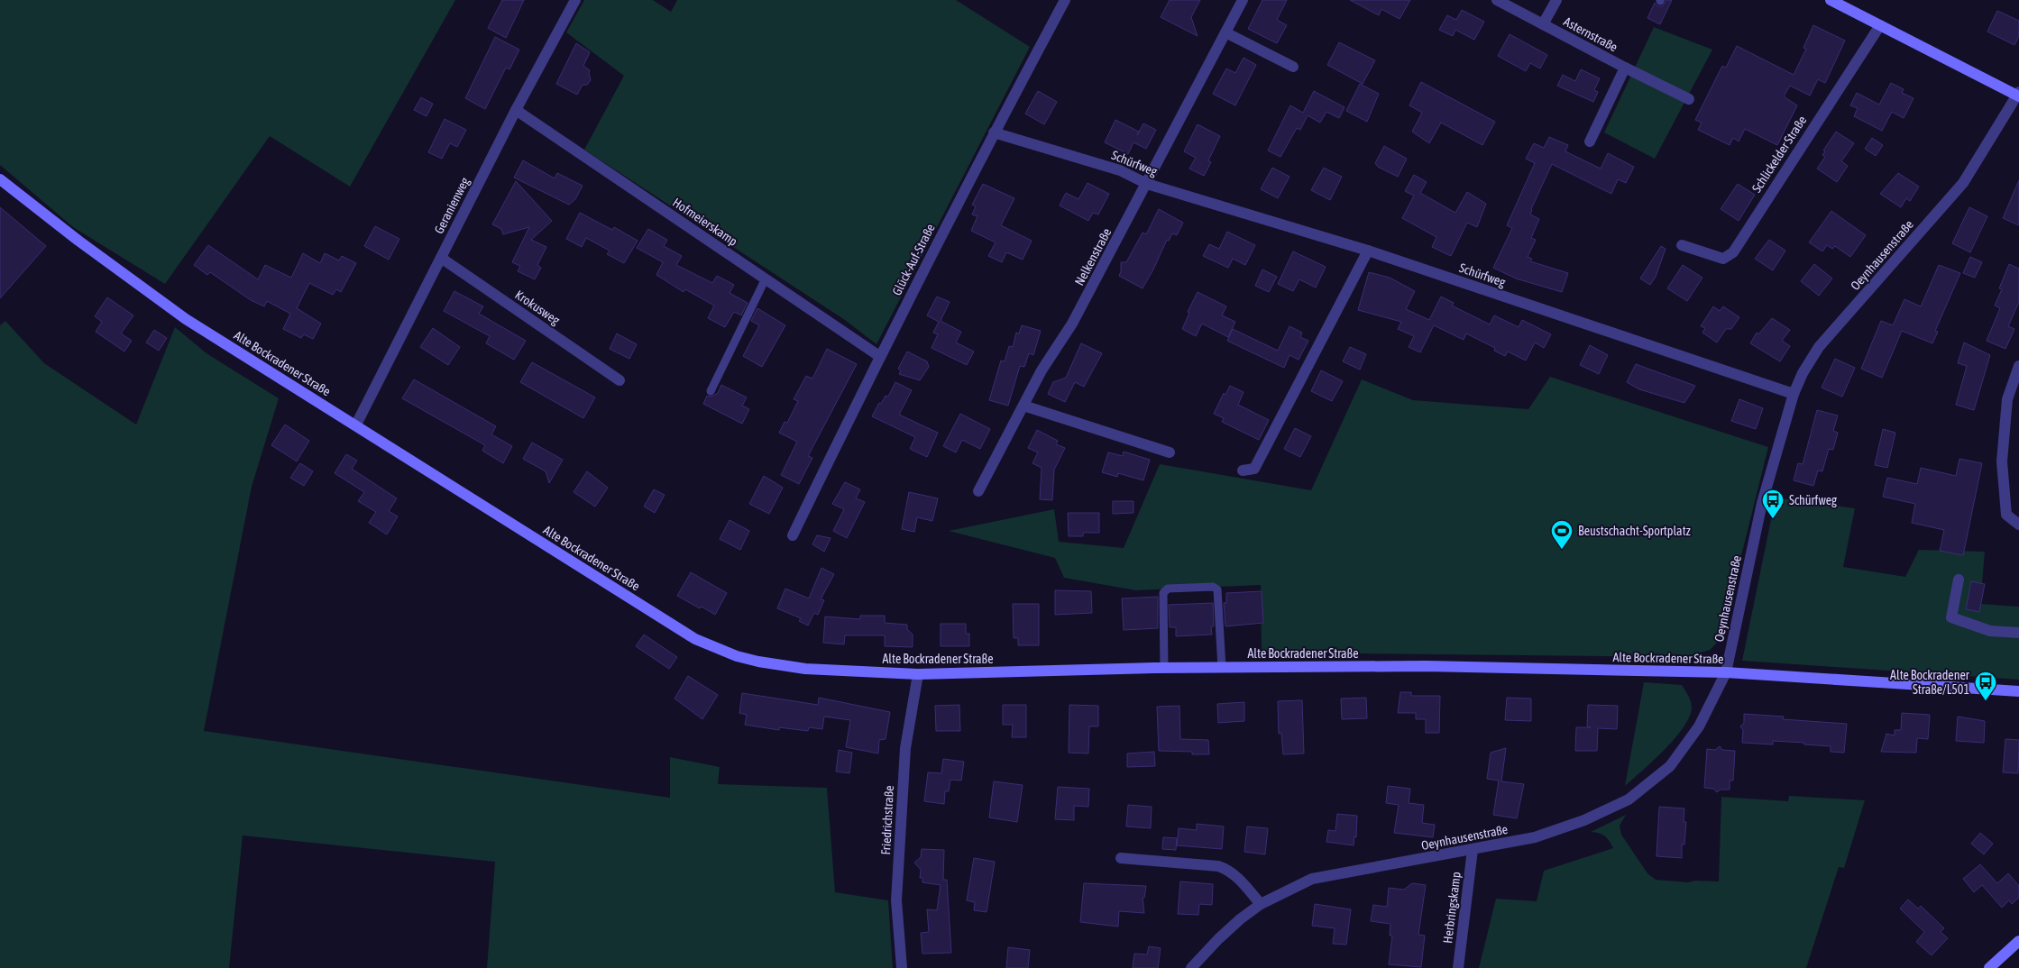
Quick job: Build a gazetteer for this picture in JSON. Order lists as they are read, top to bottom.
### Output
{
  "streets": {
    "street": [
      "Asternstraße",
      "Schlickelder Straße",
      "Schürfweg",
      "Geranienweg",
      "Hofmeierskamp",
      "Oeynhausenstraße",
      "Nelkenstraße",
      "Glück-Auf-Straße",
      "Krokusweg",
      "Alte Bockradener Straße",
      "Friedrichstraße",
      "Herbringskamp"
    ]
  },
  "crossings": [
    ["Schürfweg", "Oeynhausenstraße"],
    ["Schürfweg", "Nelkenstraße"],
    ["Schürfweg", "Glück-Auf-Straße"],
    ["Geranienweg", "Hofmeierskamp"],
    ["Geranienweg", "Krokusweg"],
    ["Geranienweg", "Alte Bockradener Straße"],
    ["Hofmeierskamp", "Glück-Auf-Straße"],
    ["Oeynhausenstraße", "Alte Bockradener Straße"],
    ["Oeynhausenstraße", "Herbringskamp"],
    ["Alte Bockradener Straße", "Friedrichstraße"]
  ],
  "places": {
    "bus stop": ["Schürfweg", "Alte Bockradener Straße/L501"],
    "sports": ["Beustschacht-Sportplatz"]
  }
}
